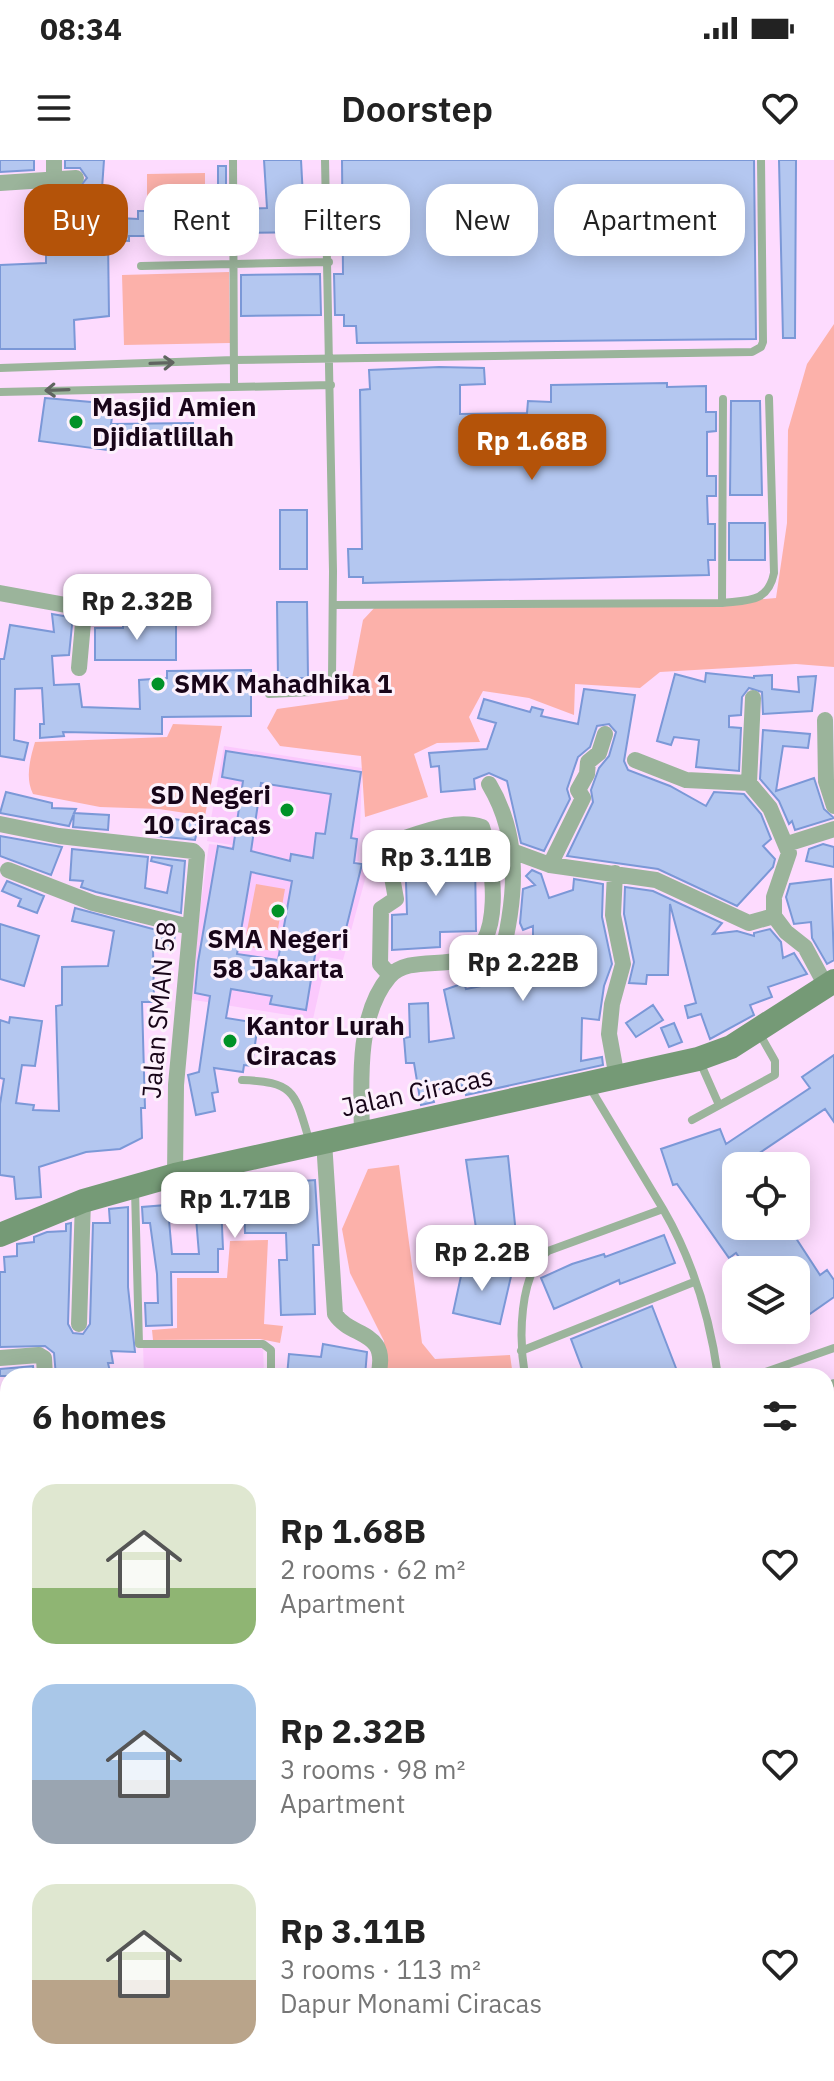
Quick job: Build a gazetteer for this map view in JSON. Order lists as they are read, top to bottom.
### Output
{
  "streets": {
    "street": ["Jalan SMAN 58", "Jalan Ciracas"]
  },
  "crossings": [
    ["Jalan SMAN 58", "Jalan Ciracas"]
  ],
  "places": [
    "Masjid Amien Djidiatlillah",
    "SMK Mahadhika 1",
    "SD Negeri 10 Ciracas",
    "SMA Negeri 58 Jakarta",
    "Kantor Lurah Ciracas"
  ],
  "page": {
    "status": "08:34",
    "header": "Doorstep",
    "chip": [
      "Buy",
      "Rent",
      "Filters",
      "New",
      "Apartment"
    ],
    "price": [
      "Rp 1.68B",
      "Rp 2.32B",
      "Rp 3.11B",
      "Rp 2.22B",
      "Rp 1.71B",
      "Rp 2.2B"
    ],
    "heading": "6 homes",
    "list": [
      {
        "name": "Rp 1.68B",
        "note": "2 rooms · 62 m² · Apartment"
      },
      {
        "name": "Rp 2.32B",
        "note": "3 rooms · 98 m² · Apartment"
      },
      {
        "name": "Rp 3.11B",
        "note": "3 rooms · 113 m² · Dapur Monami Ciracas"
      }
    ]
  }
}
